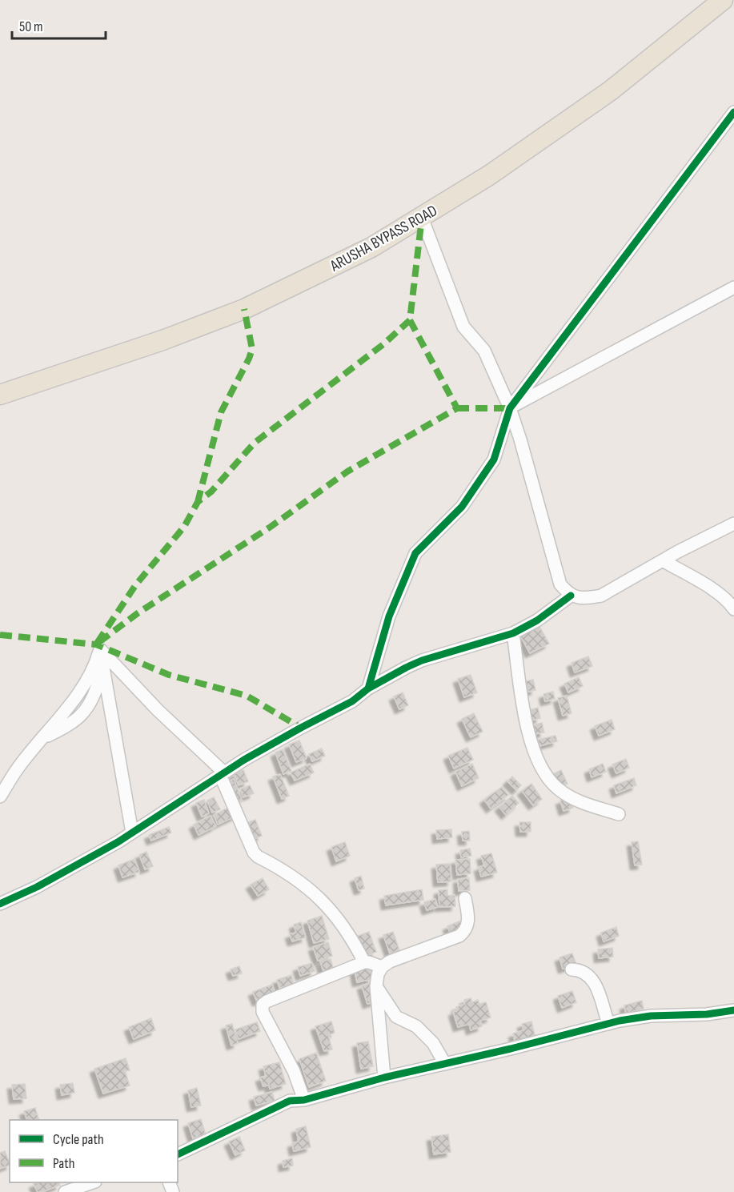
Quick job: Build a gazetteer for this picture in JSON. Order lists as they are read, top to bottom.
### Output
{
  "streets": {
    "main road": ["ARUSHA BYPASS ROAD"]
  },
  "legend": ["Cycle path", "Path"],
  "scale_bar": "50 m"
}
